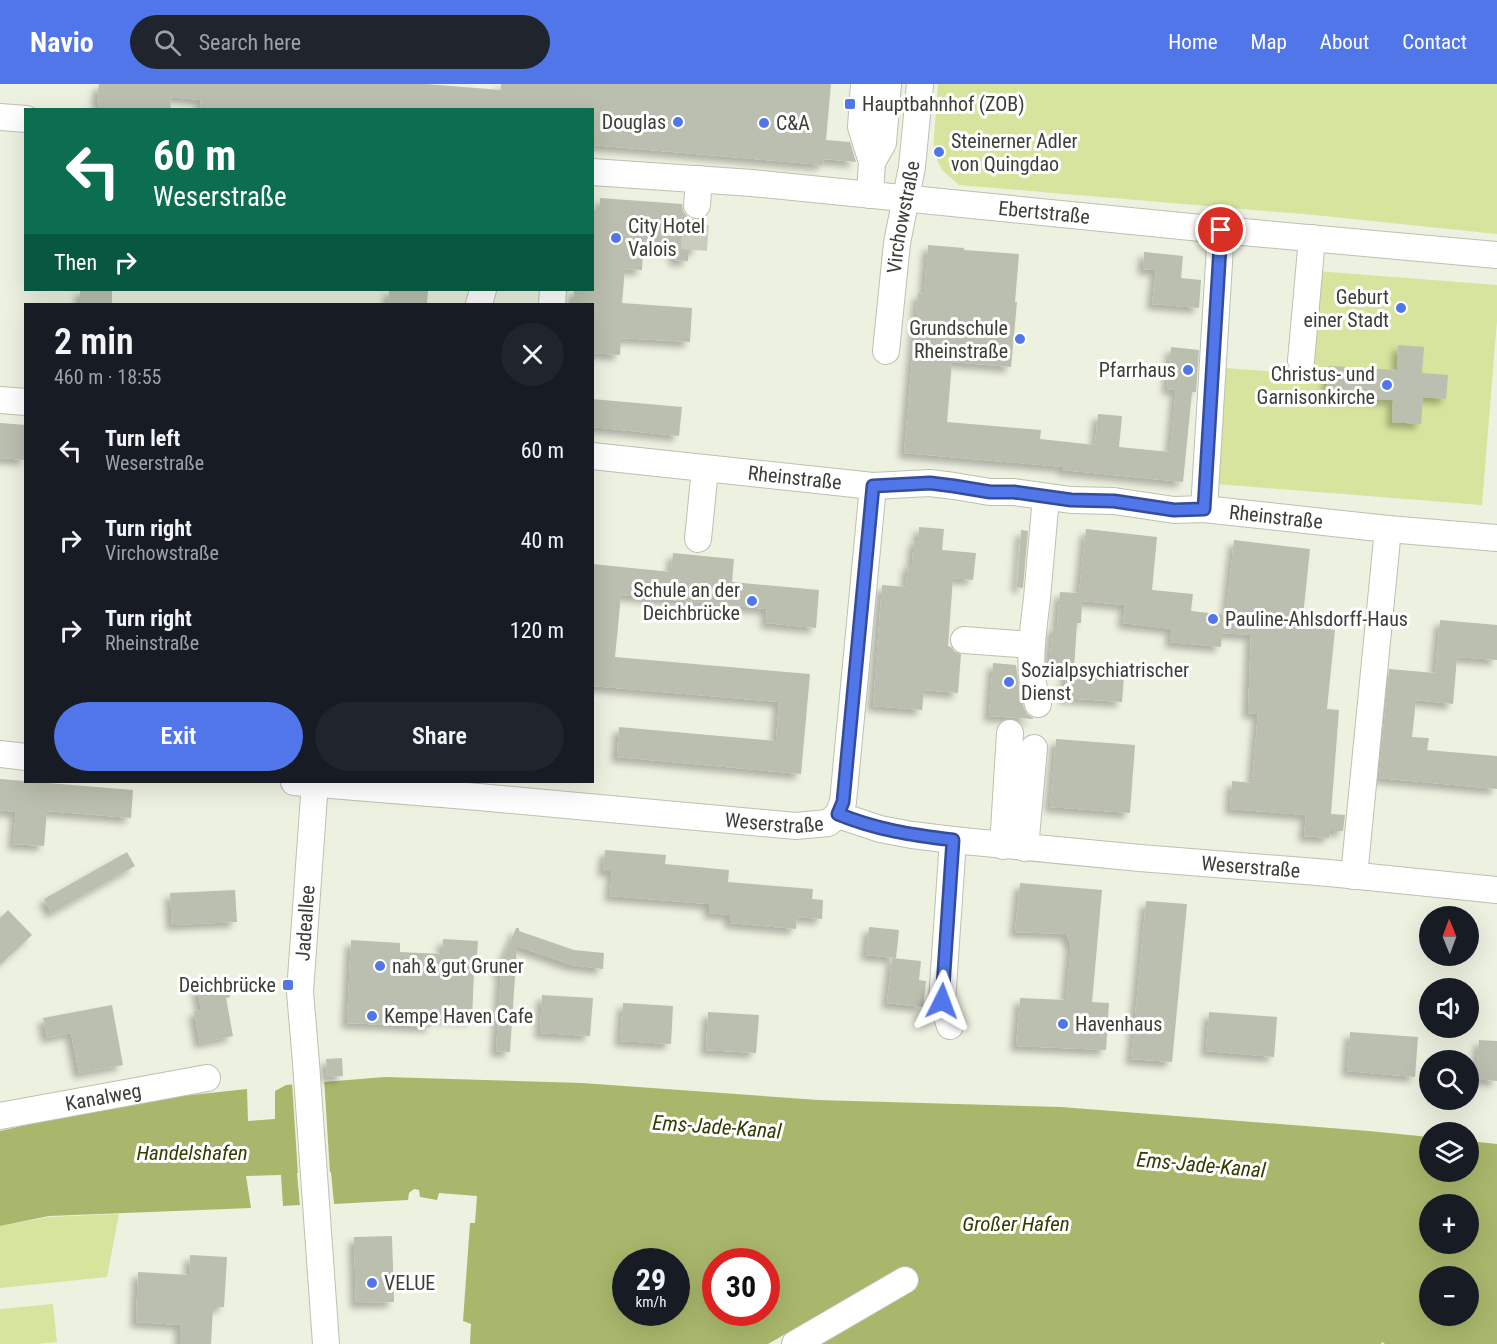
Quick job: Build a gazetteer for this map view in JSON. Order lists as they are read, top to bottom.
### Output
{
  "streets": {
    "street": [
      "Ebertstraße",
      "Virchowstraße",
      "Rheinstraße",
      "Weserstraße",
      "Jadeallee",
      "Kanalweg"
    ]
  },
  "crossings": [
    ["Ebertstraße", "Virchowstraße"]
  ],
  "water": ["Ems-Jade-Kanal", "Handelshafen", "Großer Hafen"],
  "places": {
    "transit": ["Hauptbahnhof (ZOB)", "Deichbrücke"],
    "other": [
      "Douglas",
      "C&A",
      "Steinerner Adler von Quingdao",
      "City Hotel Valois",
      "Geburt einer Stadt",
      "Grundschule Rheinstraße",
      "Pfarrhaus",
      "Christus- und Garnisonkirche",
      "Schule an der Deichbrücke",
      "Pauline-Ahlsdorff-Haus",
      "Sozialpsychiatrischer Dienst",
      "nah & gut Gruner",
      "Kempe Haven Cafe",
      "Havenhaus",
      "VELUE"
    ]
  },
  "north": "top",
  "page": {
    "header": "Navio",
    "search": "Search here",
    "nav": [
      "Home",
      "Map",
      "About",
      "Contact"
    ],
    "turn": ["60 m", "Weserstraße"],
    "then": "Then",
    "heading": ["2 min", "460 m · 18:55"],
    "list": [
      {
        "name": "Turn left",
        "note": "Weserstraße",
        "value": "60 m"
      },
      {
        "name": "Turn right",
        "note": "Virchowstraße",
        "value": "40 m"
      },
      {
        "name": "Turn right",
        "note": "Rheinstraße",
        "value": "120 m"
      }
    ],
    "buttons": ["Exit", "Share"],
    "map_buttons": ["+", "−"],
    "speed": "29 km/h",
    "limit": "30"
  }
}
